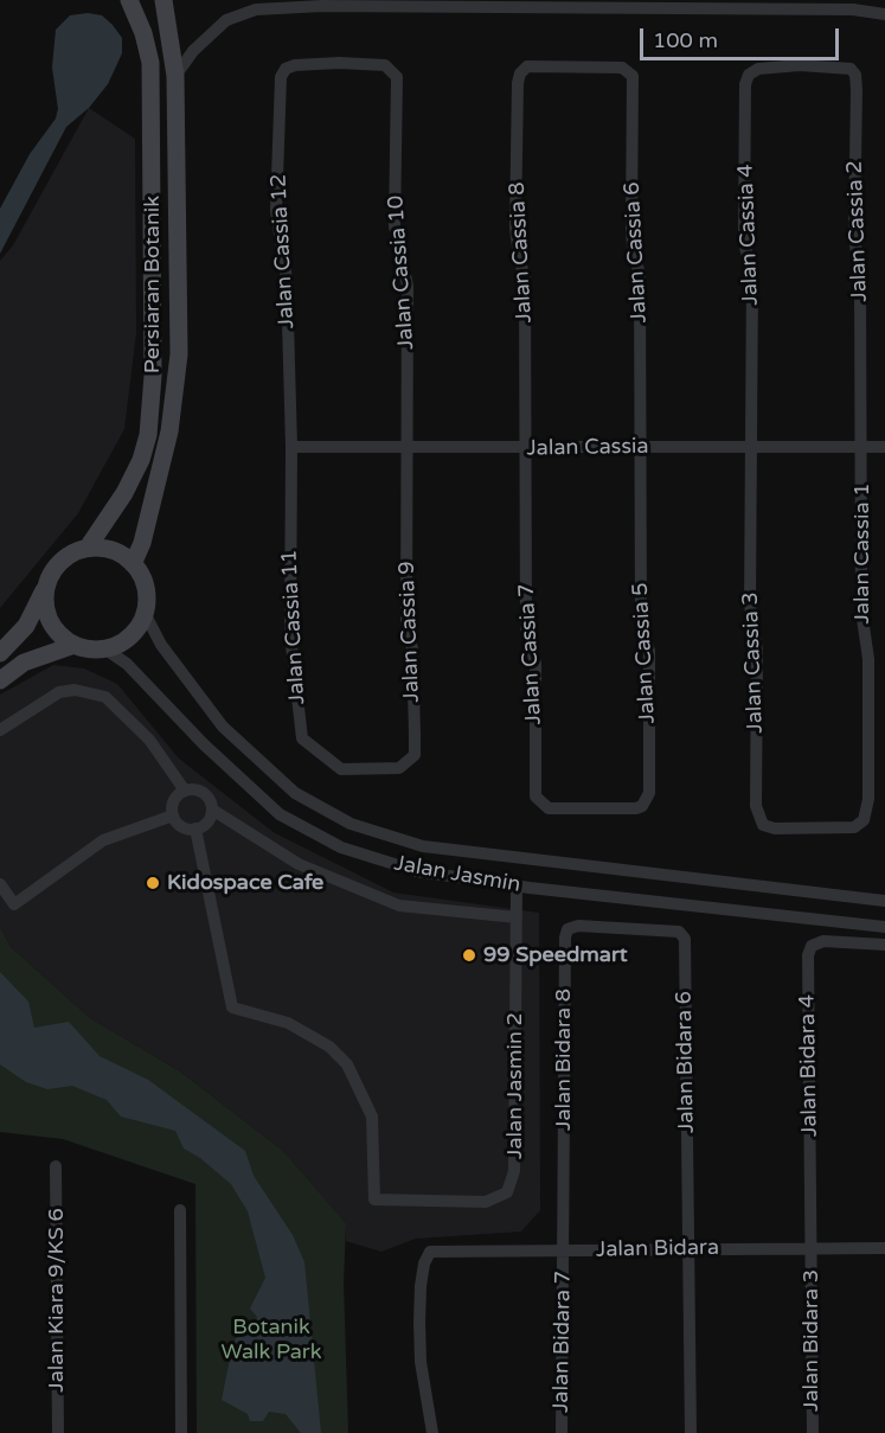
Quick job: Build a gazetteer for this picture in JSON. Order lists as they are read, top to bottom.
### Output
{
  "streets": {
    "main road": ["Persiaran Botanik"],
    "street": [
      "Jalan Cassia 2",
      "Jalan Cassia 4",
      "Jalan Cassia 12",
      "Jalan Cassia 8",
      "Jalan Cassia 6",
      "Jalan Cassia 10",
      "Jalan Cassia",
      "Jalan Cassia 1",
      "Jalan Cassia 11",
      "Jalan Cassia 9",
      "Jalan Cassia 5",
      "Jalan Cassia 7",
      "Jalan Cassia 3",
      "Jalan Jasmin",
      "Jalan Bidara 8",
      "Jalan Bidara 6",
      "Jalan Bidara 4",
      "Jalan Jasmin 2",
      "Jalan Bidara",
      "Jalan Kiara 9/KS 6",
      "Jalan Bidara 3",
      "Jalan Bidara 7"
    ]
  },
  "crossings": [
    ["Jalan Cassia 2", "Jalan Cassia 4"],
    ["Jalan Cassia 2", "Jalan Cassia"],
    ["Jalan Cassia 2", "Jalan Cassia 1"],
    ["Jalan Cassia 4", "Jalan Cassia"],
    ["Jalan Cassia 4", "Jalan Cassia 3"],
    ["Jalan Cassia 12", "Jalan Cassia 10"],
    ["Jalan Cassia 12", "Jalan Cassia"],
    ["Jalan Cassia 12", "Jalan Cassia 11"],
    ["Jalan Cassia 8", "Jalan Cassia 6"],
    ["Jalan Cassia 8", "Jalan Cassia"],
    ["Jalan Cassia 8", "Jalan Cassia 7"],
    ["Jalan Cassia 6", "Jalan Cassia"],
    ["Jalan Cassia 6", "Jalan Cassia 5"],
    ["Jalan Cassia 10", "Jalan Cassia"],
    ["Jalan Cassia 10", "Jalan Cassia 9"],
    ["Persiaran Botanik", "Jalan Jasmin"],
    ["Jalan Cassia", "Jalan Cassia 1"],
    ["Jalan Cassia", "Jalan Cassia 11"],
    ["Jalan Cassia", "Jalan Cassia 9"],
    ["Jalan Cassia", "Jalan Cassia 5"],
    ["Jalan Cassia", "Jalan Cassia 7"],
    ["Jalan Cassia", "Jalan Cassia 3"],
    ["Jalan Cassia 1", "Jalan Cassia 3"],
    ["Jalan Cassia 11", "Jalan Cassia 9"],
    ["Jalan Cassia 5", "Jalan Cassia 7"],
    ["Jalan Jasmin", "Jalan Jasmin 2"],
    ["Jalan Bidara 8", "Jalan Bidara 6"],
    ["Jalan Bidara 8", "Jalan Bidara"],
    ["Jalan Bidara 8", "Jalan Bidara 7"],
    ["Jalan Bidara 6", "Jalan Bidara"],
    ["Jalan Bidara 4", "Jalan Bidara"],
    ["Jalan Bidara 4", "Jalan Bidara 3"],
    ["Jalan Bidara", "Jalan Bidara 3"],
    ["Jalan Bidara", "Jalan Bidara 7"]
  ],
  "parks": ["Botanik Walk Park"],
  "places": ["Kidospace Cafe", "99 Speedmart"],
  "scale_bar": "100 m"
}
